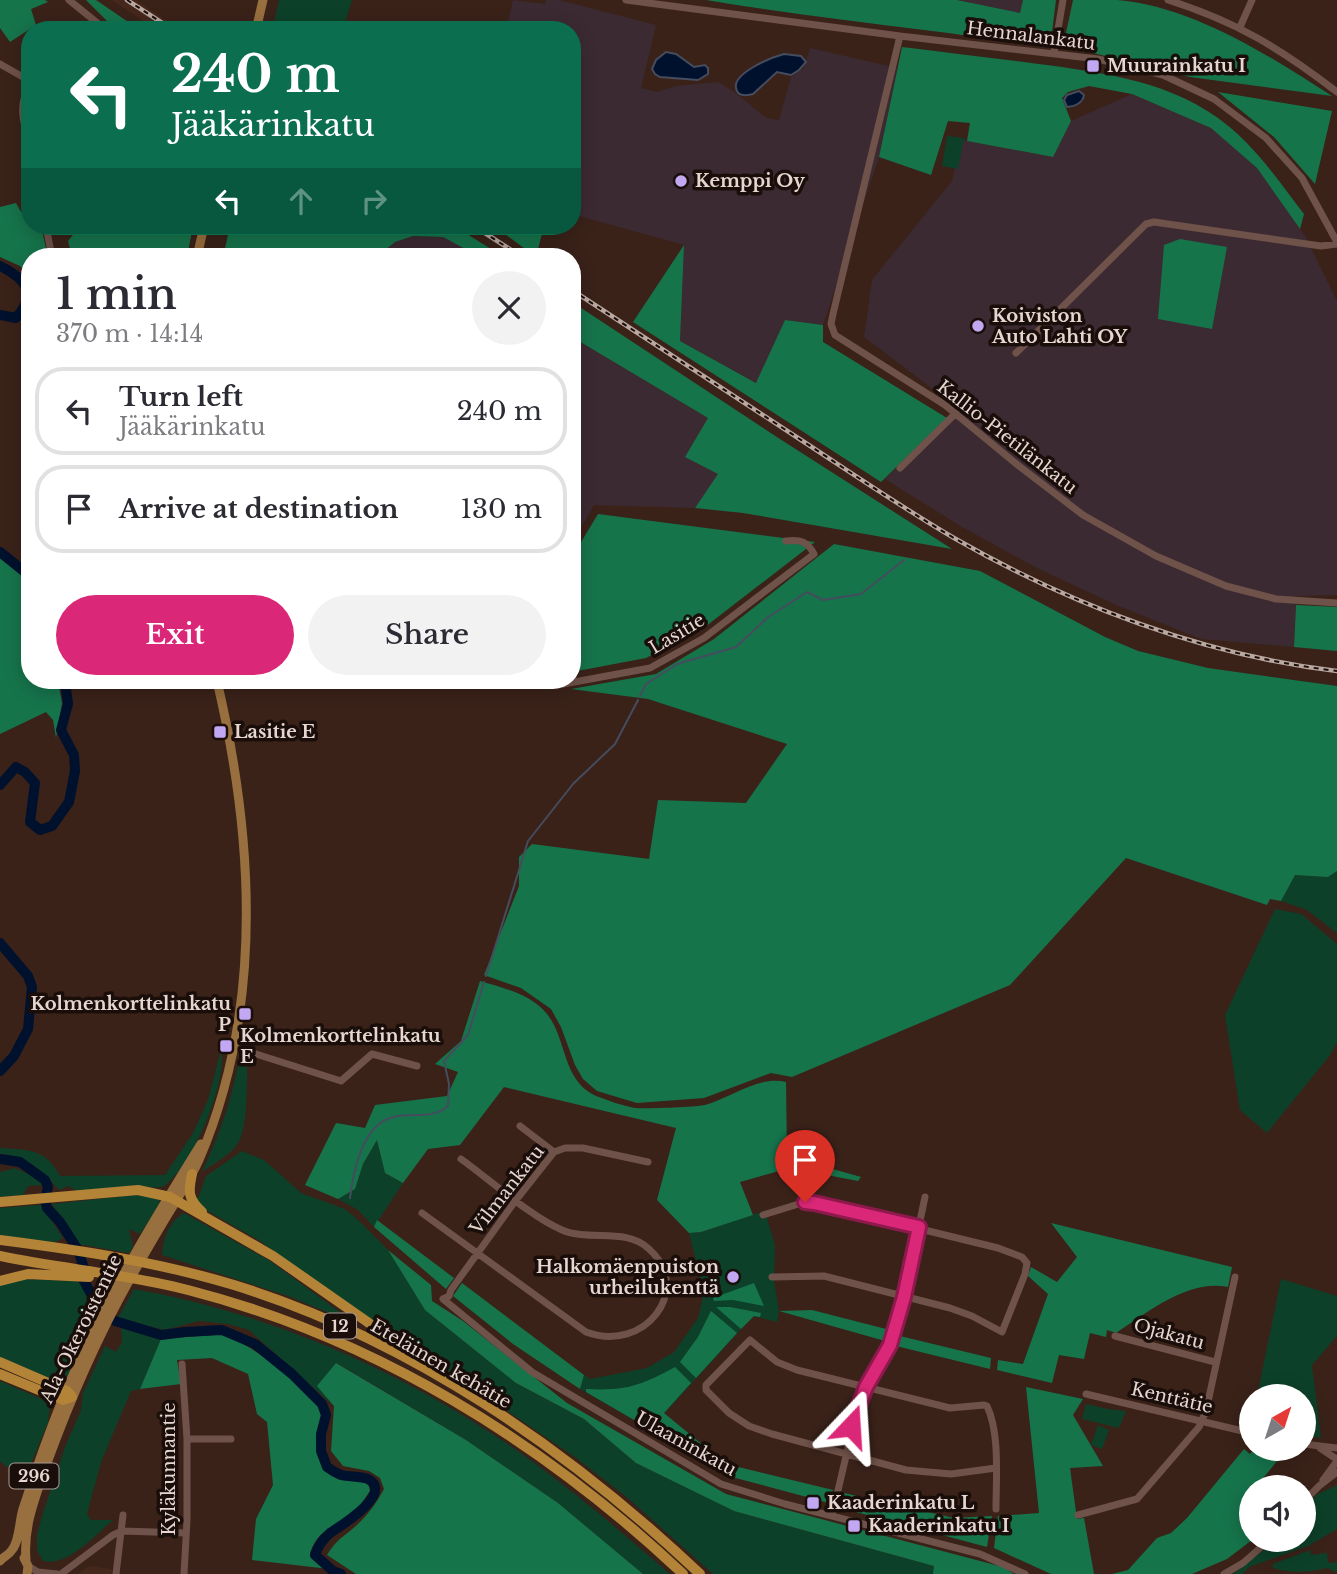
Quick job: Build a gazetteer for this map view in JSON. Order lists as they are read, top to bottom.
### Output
{
  "streets": {
    "highway": ["12", "Eteläinen kehätie"],
    "main road": ["Ala-Okeroistentie", "296"],
    "street": [
      "Hennalankatu",
      "Kallio-Pietilänkatu",
      "Lasitie",
      "Vilmankatu",
      "Ojakatu",
      "Kenttätie",
      "Ulaaninkatu",
      "Kyläkunnantie"
    ]
  },
  "crossings": [
    ["Hennalankatu", "Kallio-Pietilänkatu"],
    ["Vilmankatu", "Ulaaninkatu"]
  ],
  "places": {
    "transit": [
      "Muurainkatu I",
      "Lasitie E",
      "Kolmenkorttelinkatu P",
      "Kolmenkorttelinkatu E",
      "Kaaderinkatu L",
      "Kaaderinkatu I"
    ],
    "other": ["Kemppi Oy", "Koiviston Auto Lahti OY", "Halkomäenpuiston urheilukenttä"]
  },
  "north": "top right",
  "page": {
    "turn": ["240 m", "Jääkärinkatu"],
    "heading": ["1 min", "370 m · 14:14"],
    "list": [
      {
        "name": "Turn left",
        "note": "Jääkärinkatu",
        "value": "240 m"
      },
      {
        "name": "Arrive at destination",
        "value": "130 m"
      }
    ],
    "buttons": ["Exit", "Share"]
  }
}
